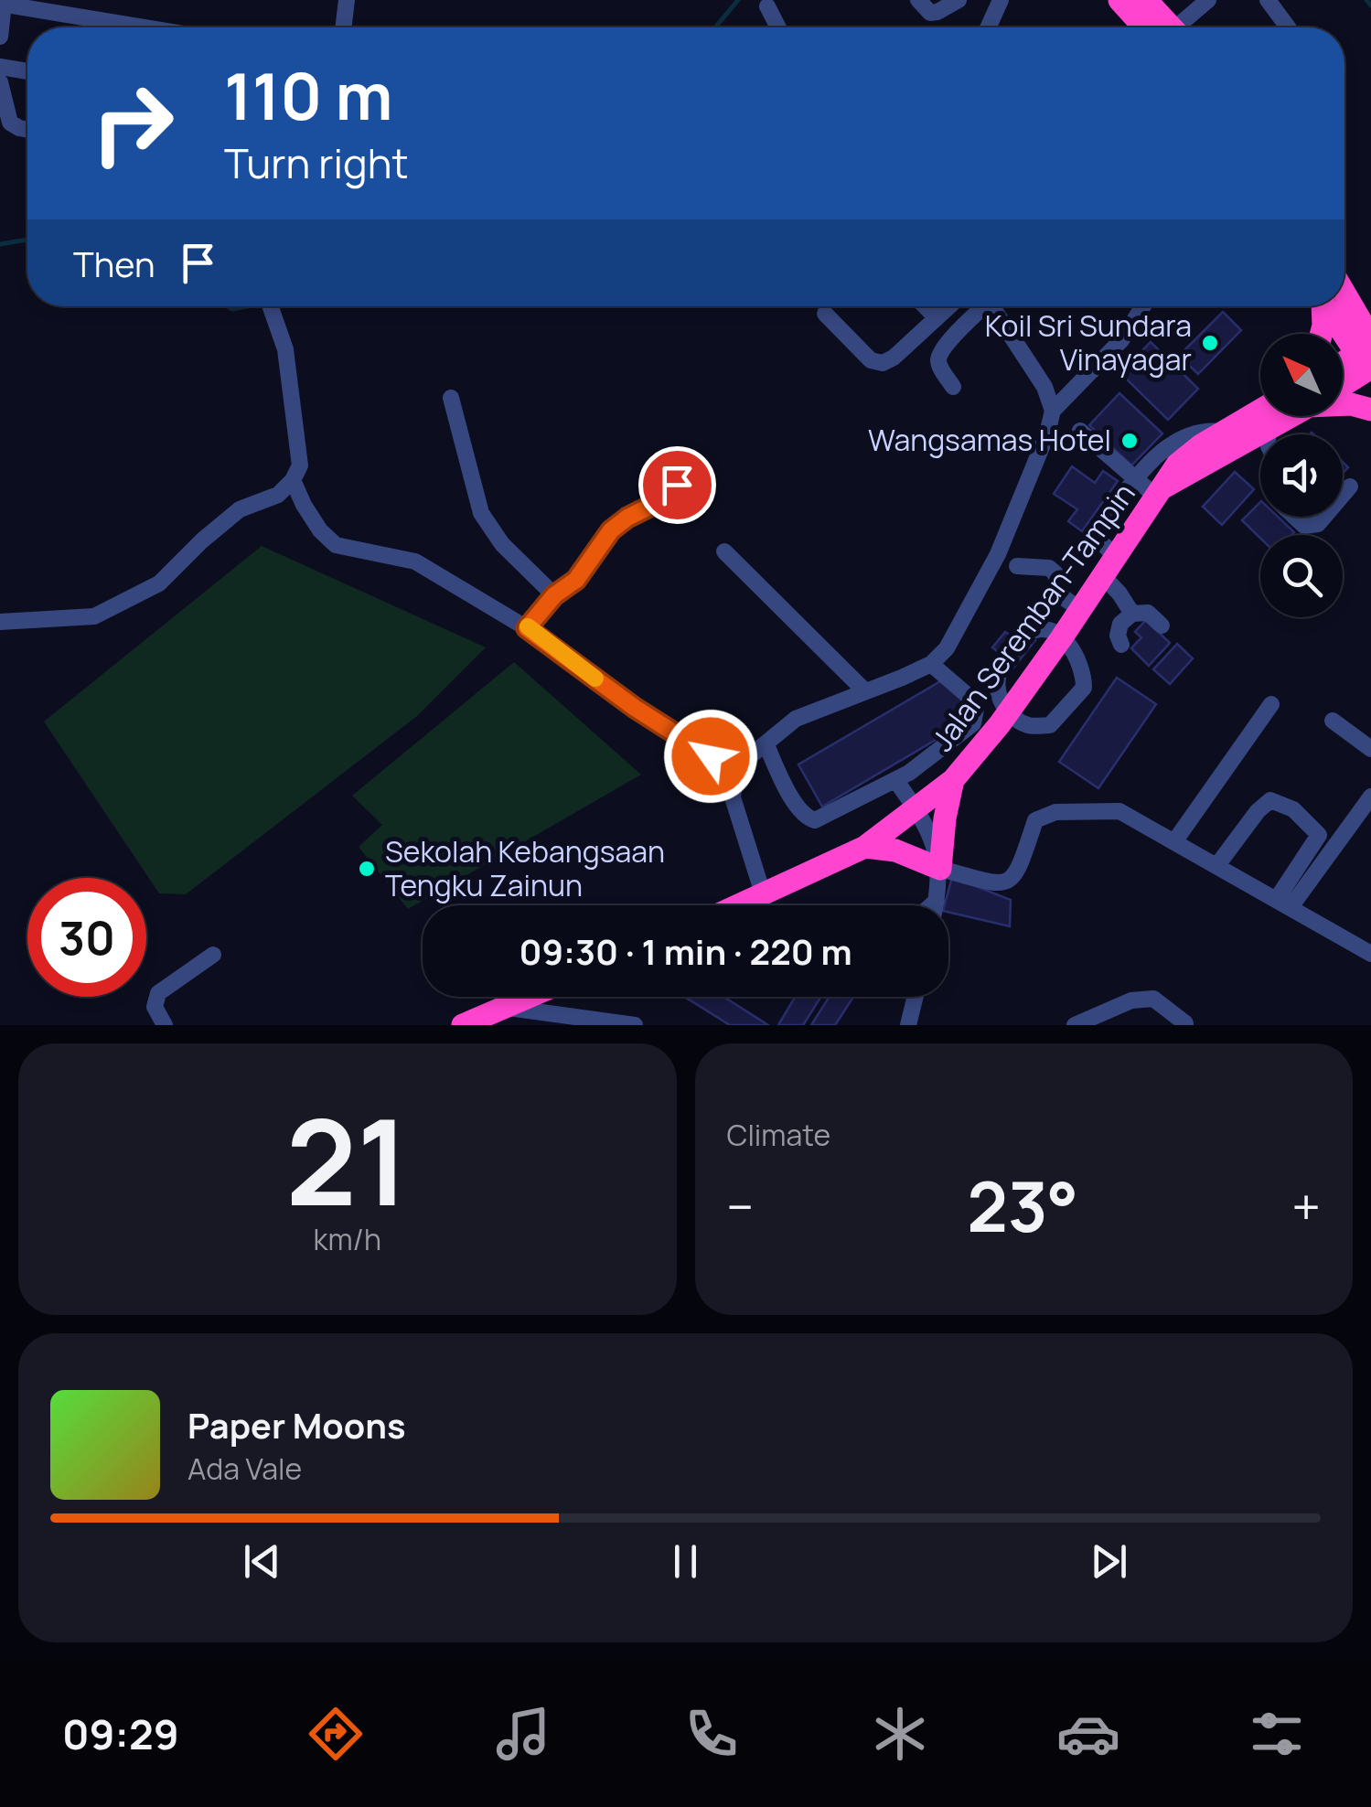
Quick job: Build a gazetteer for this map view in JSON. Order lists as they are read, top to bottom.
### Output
{
  "streets": {
    "highway": ["Jalan Seremban-Tampin"]
  },
  "places": ["Koil Sri Sundara Vinayagar", "Wangsamas Hotel", "Sekolah Kebangsaan Tengku Zainun"],
  "north": "top left",
  "page": {
    "turn": ["110 m", "Turn right"],
    "then": "Then",
    "limit": "30",
    "trip": "09:30 · 1 min · 220 m",
    "tile": [
      ["21", "km/h"],
      "Climate"
    ],
    "heat": ["−", "23°", "+"],
    "song": ["Paper Moons", "Ada Vale"],
    "tabs": "09:29"
  }
}
